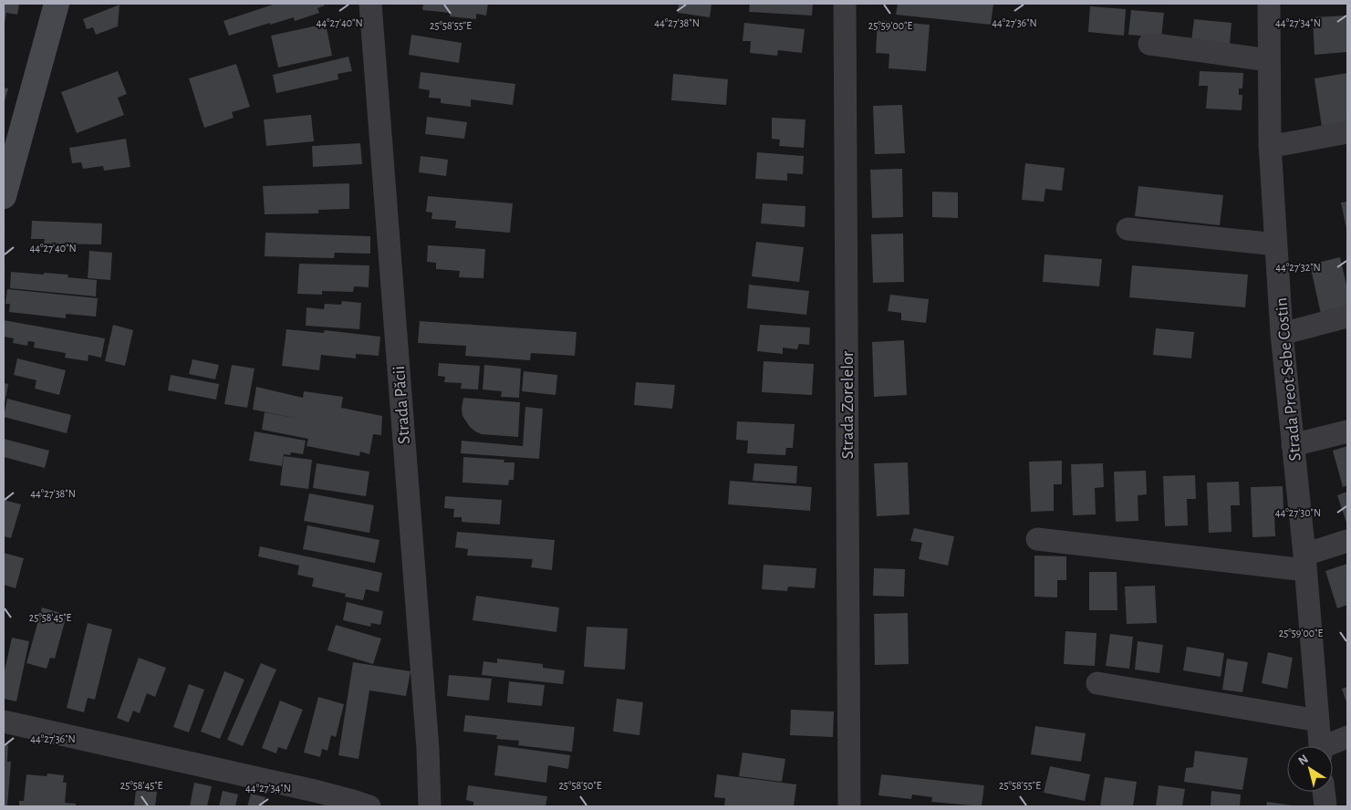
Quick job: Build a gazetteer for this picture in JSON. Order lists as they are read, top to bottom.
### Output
{
  "streets": {
    "street": ["Strada Preot Sebe Costin", "Strada Păcii", "Strada Zorelelor"]
  },
  "north": "top left",
  "coordinates": [
    "44°27'34\"N",
    "44°27'40\"N",
    "44°27'38\"N",
    "44°27'36\"N",
    "25°58'55\"E",
    "25°59'00\"E",
    "44°27'32\"N",
    "44°27'30\"N",
    "25°58'45\"E",
    "25°58'50\"E"
  ]
}
